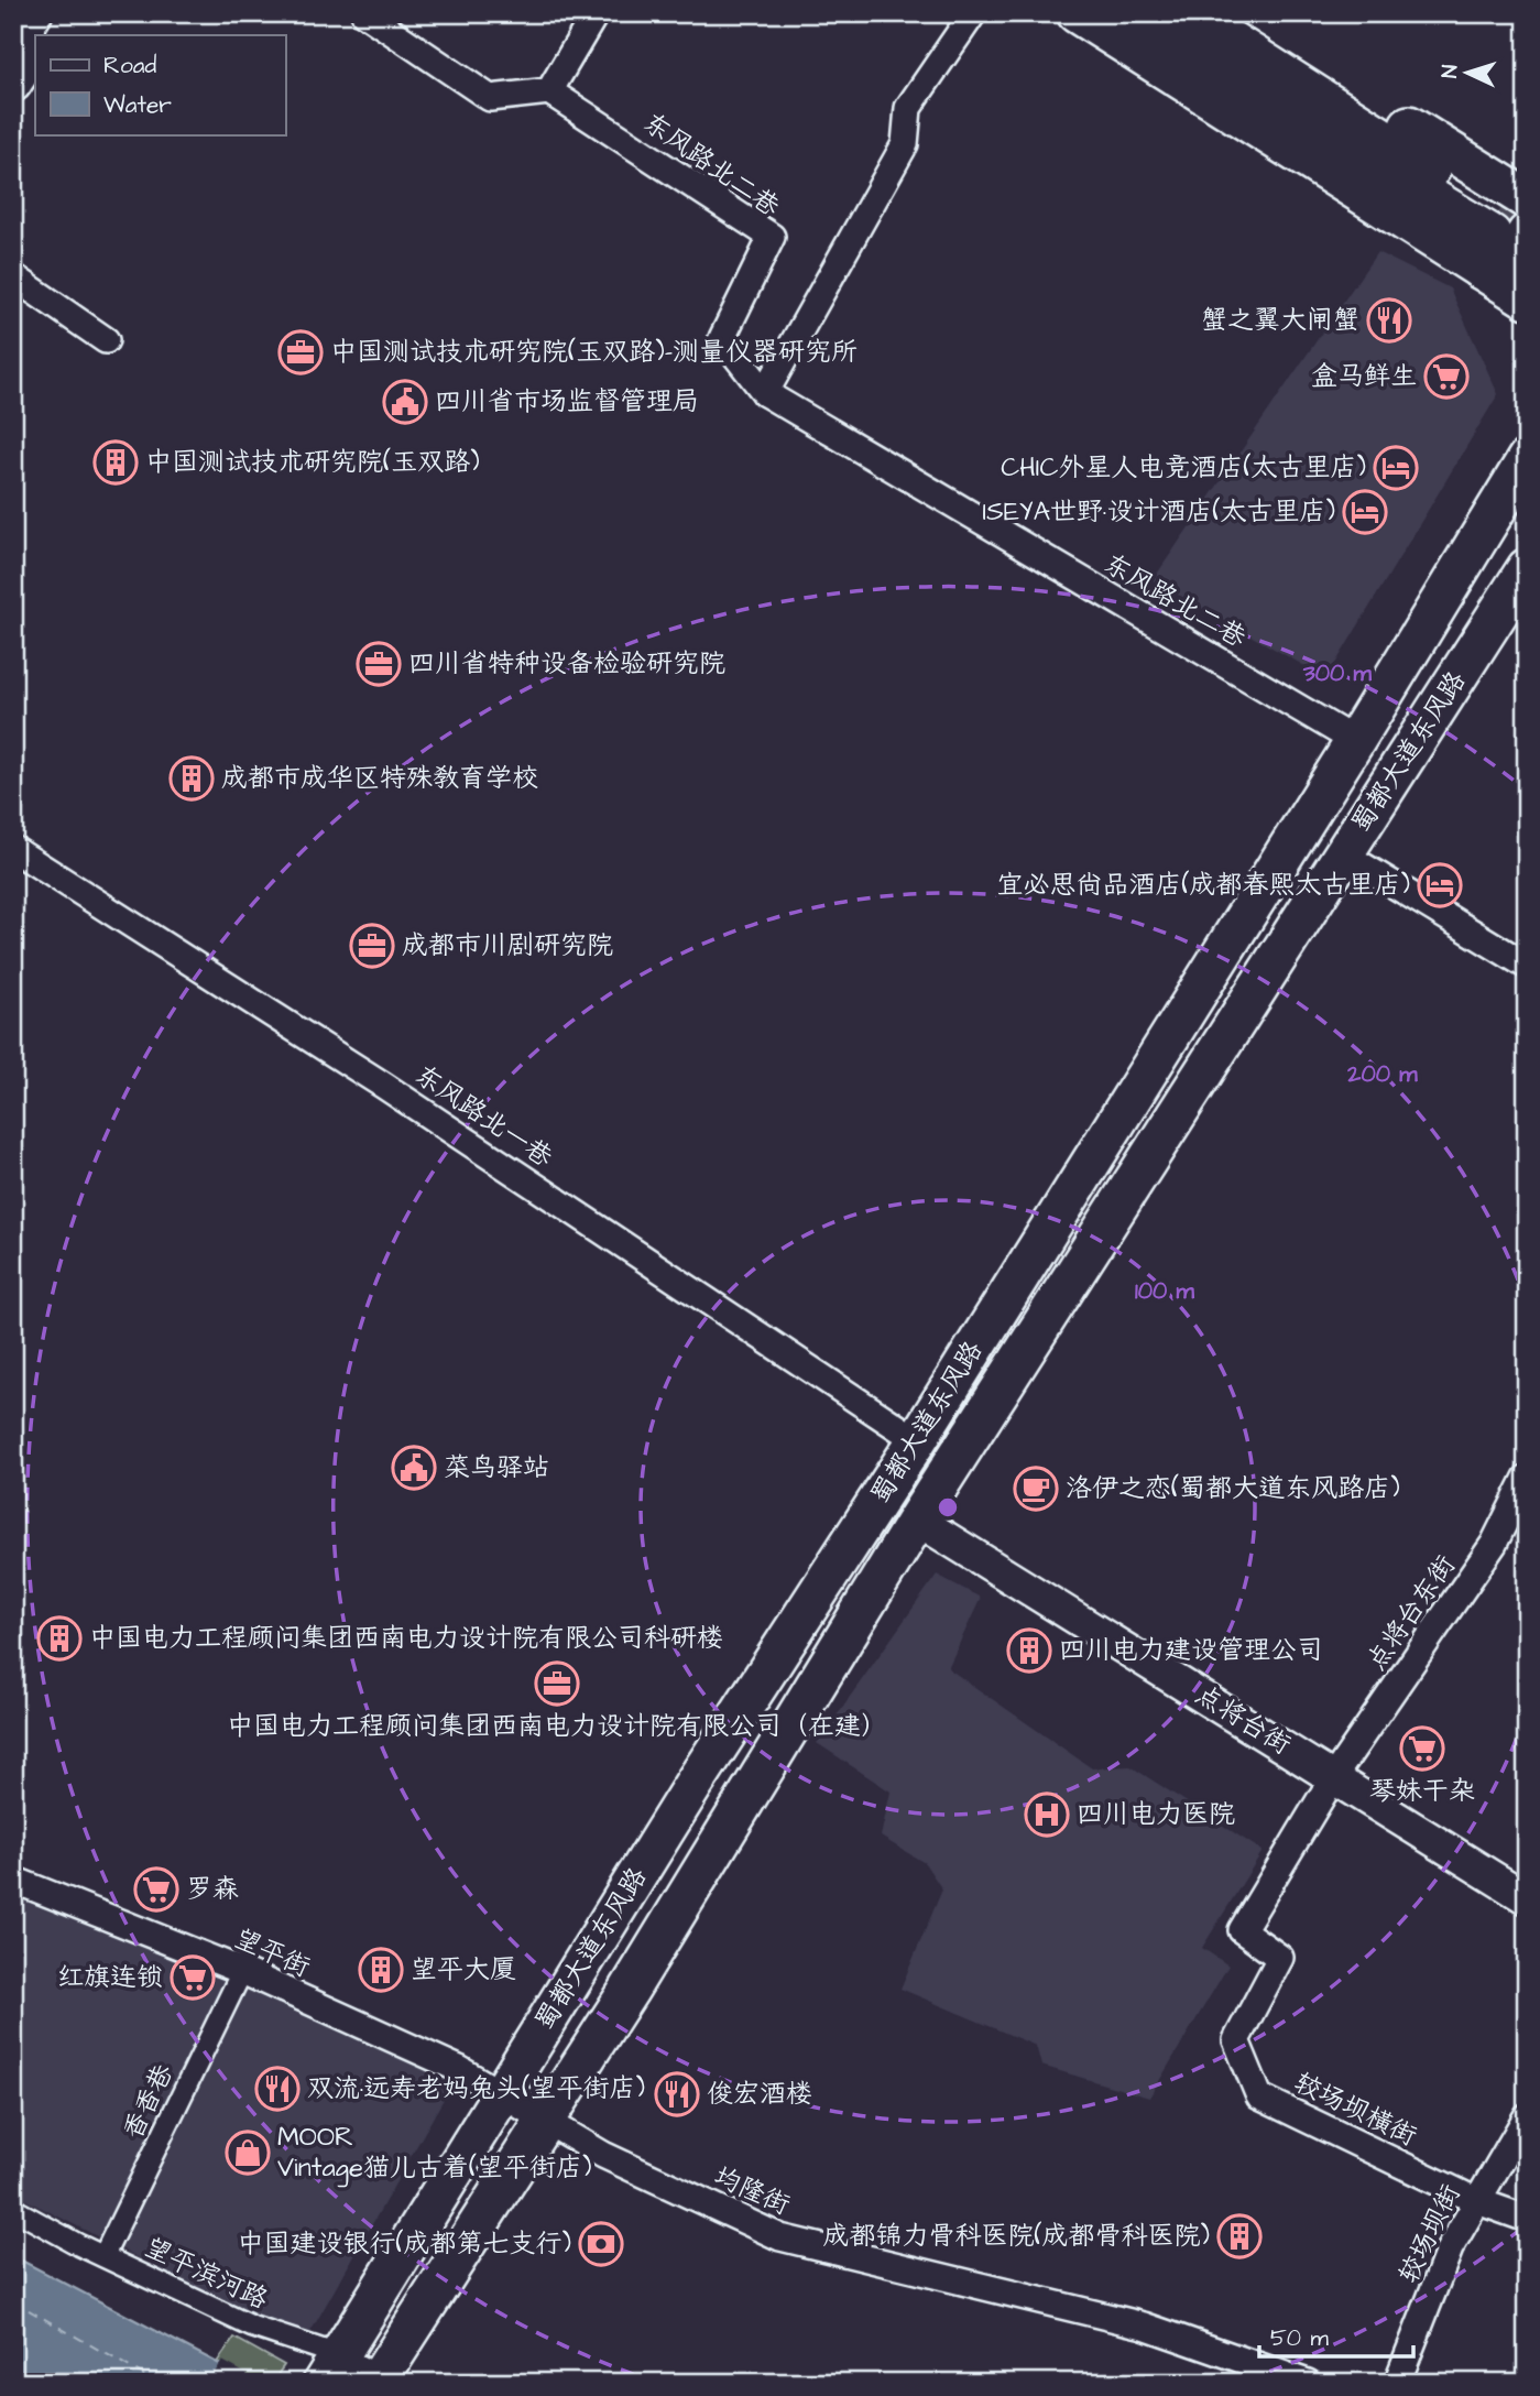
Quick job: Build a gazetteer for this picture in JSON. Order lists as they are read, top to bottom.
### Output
{
  "streets": {
    "main road": ["蜀都大道东风路"],
    "street": [
      "东风路北二巷",
      "东风路北一巷",
      "点将台东街",
      "点将台街",
      "望平街",
      "香香巷",
      "较场坝横街",
      "均隆街",
      "较场坝街",
      "望平滨河路"
    ]
  },
  "crossings": [
    ["东风路北二巷", "蜀都大道东风路"],
    ["蜀都大道东风路", "东风路北一巷"],
    ["蜀都大道东风路", "点将台街"],
    ["蜀都大道东风路", "望平街"],
    ["蜀都大道东风路", "均隆街"],
    ["蜀都大道东风路", "望平滨河路"],
    ["点将台东街", "点将台街"],
    ["点将台东街", "较场坝横街"],
    ["点将台街", "较场坝横街"],
    ["望平街", "香香巷"],
    ["望平街", "均隆街"],
    ["香香巷", "望平滨河路"],
    ["较场坝横街", "较场坝街"]
  ],
  "places": {
    "restaurant": ["蟹之翼大闸蟹", "双流·远寿老妈兔头(望平街店)", "俊宏酒楼"],
    "office": [
      "中国测试技术研究院(玉双路)-测量仪器研究所",
      "四川省特种设备检验研究院",
      "成都市川剧研究院",
      "中国电力工程顾问集团西南电力设计院有限公司（在建）"
    ],
    "supermarket": [
      "盒马鲜生",
      "琴妹干杂",
      "罗森",
      "红旗连锁"
    ],
    "public building": ["四川省市场监督管理局", "菜鸟驿站"],
    "building": [
      "中国测试技术研究院(玉双路)",
      "成都市成华区特殊教育学校",
      "中国电力工程顾问集团西南电力设计院有限公司科研楼",
      "四川电力建设管理公司",
      "望平大厦",
      "成都锦力骨科医院(成都骨科医院)"
    ],
    "hotel": ["CHIC外星人电竞酒店(太古里店)", "ISEYA世野·设计酒店(太古里店)", "宜必思尚品酒店(成都春熙太古里店)"],
    "cafe": ["洛伊之恋(蜀都大道东风路店)"],
    "hospital": ["四川电力医院"],
    "shop": ["MOOR Vintage猫儿古着(望平街店)"],
    "bank": ["中国建设银行(成都第七支行)"]
  },
  "legend": ["Road", "Water"],
  "scale_bar": "50 m",
  "north": "left",
  "rings": ["300 m", "200 m", "100 m"]
}
